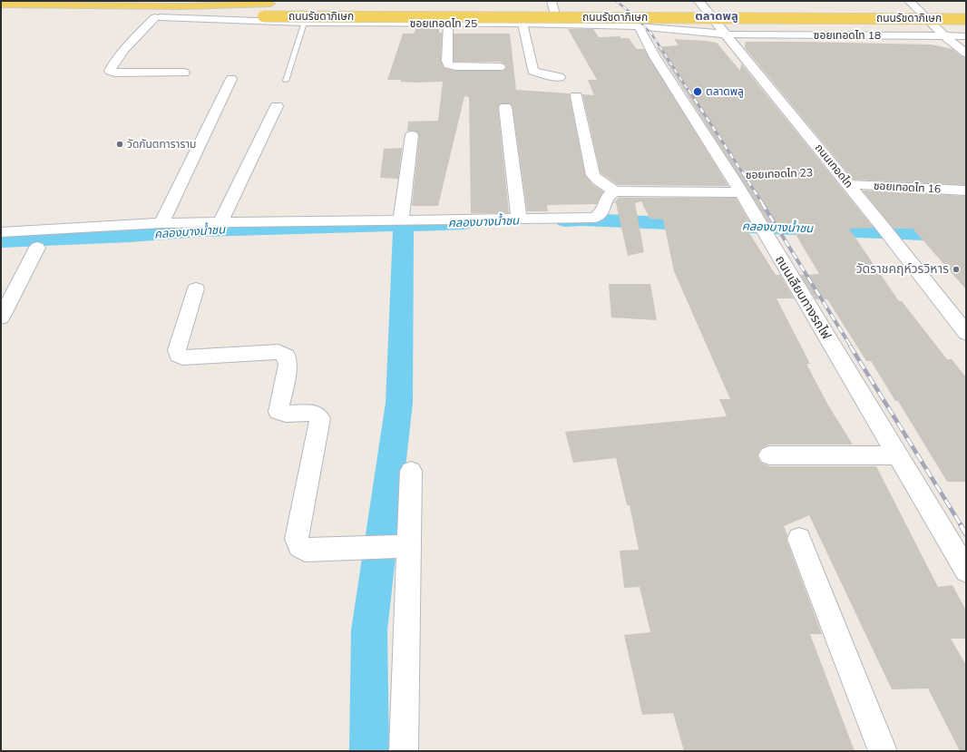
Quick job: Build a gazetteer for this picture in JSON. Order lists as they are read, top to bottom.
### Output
{
  "streets": {
    "main road": ["ถนนรัชดาภิเษก", "ซอยเทอดไท 25", "ถนนเทอดไท"],
    "street": ["ซอยเทอดไท 18", "ซอยเทอดไท 16", "ถนนเลียบทางรถไฟ"],
    "path": ["ซอยเทอดไท 23"]
  },
  "crossings": [
    ["ถนนรัชดาภิเษก", "ซอยเทอดไท 25"],
    ["ซอยเทอดไท 25", "ซอยเทอดไท 18"],
    ["ซอยเทอดไท 25", "ถนนเทอดไท"],
    ["ซอยเทอดไท 25", "ถนนเลียบทางรถไฟ"],
    ["ซอยเทอดไท 18", "ถนนเทอดไท"],
    ["ถนนเทอดไท", "ซอยเทอดไท 23"],
    ["ถนนเทอดไท", "ซอยเทอดไท 16"],
    ["ซอยเทอดไท 23", "ซอยเทอดไท 16"],
    ["ซอยเทอดไท 23", "ถนนเลียบทางรถไฟ"]
  ],
  "districts": ["ตลาดพลู"],
  "water": ["คลองบางน้ำชน"],
  "places": ["ตลาดพลู", "วัดกันตทาราราม", "วัดราชคฤห์วรวิหาร"]
}
